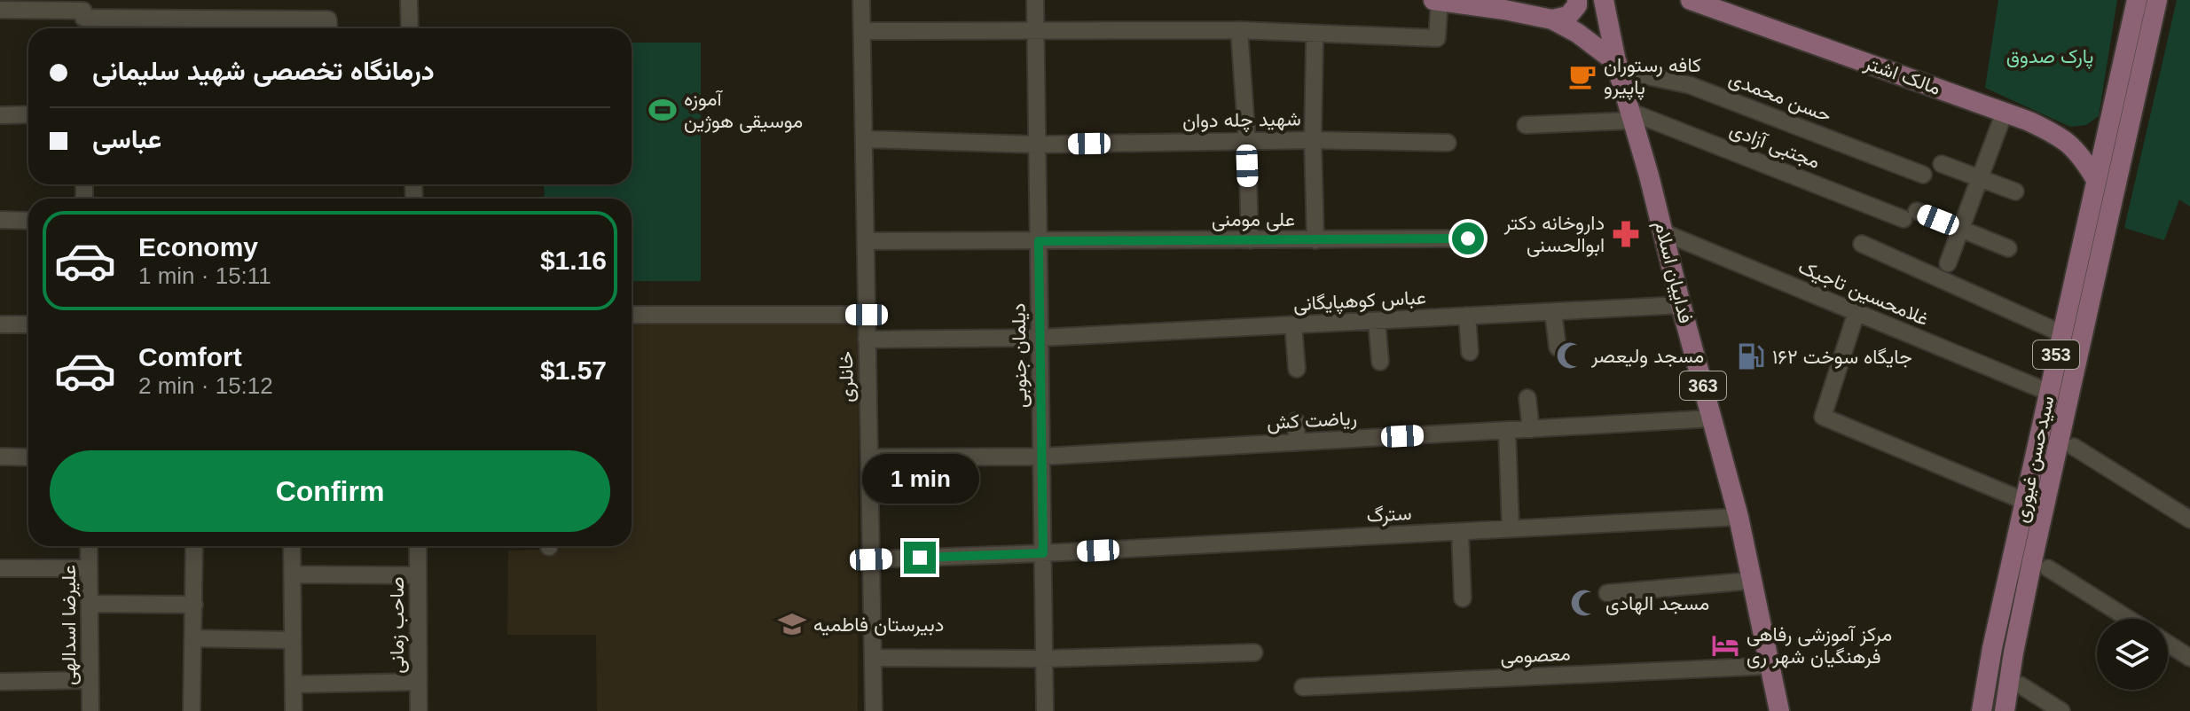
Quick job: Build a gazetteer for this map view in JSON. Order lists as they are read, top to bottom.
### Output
{
  "streets": {
    "main road": [
      "مالک اشتر",
      "فداییان اسلام",
      "353",
      "363",
      "سیدحسن غیوری"
    ],
    "street": [
      "حسن محمدی",
      "شهید چله دوان",
      "مجتبی آزادی",
      "علی مومنی",
      "غلامحسین تاجیک",
      "عباس کوهپایگانی",
      "دیلمان جنوبی",
      "خانلری",
      "ریاضت کش",
      "سترگ",
      "علیرضا اسدالهی",
      "صاحب زمانی",
      "معصومی"
    ]
  },
  "crossings": [
    ["مالک اشتر", "سیدحسن غیوری"],
    ["حسن محمدی", "فداییان اسلام"],
    ["شهید چله دوان", "دیلمان جنوبی"],
    ["شهید چله دوان", "خانلری"],
    ["مجتبی آزادی", "فداییان اسلام"],
    ["علی مومنی", "دیلمان جنوبی"],
    ["علی مومنی", "خانلری"],
    ["فداییان اسلام", "غلامحسین تاجیک"],
    ["فداییان اسلام", "عباس کوهپایگانی"],
    ["فداییان اسلام", "ریاضت کش"],
    ["فداییان اسلام", "سترگ"],
    ["فداییان اسلام", "معصومی"],
    ["غلامحسین تاجیک", "سیدحسن غیوری"],
    ["عباس کوهپایگانی", "دیلمان جنوبی"],
    ["عباس کوهپایگانی", "خانلری"],
    ["دیلمان جنوبی", "ریاضت کش"],
    ["دیلمان جنوبی", "سترگ"],
    ["خانلری", "ریاضت کش"],
    ["خانلری", "سترگ"]
  ],
  "parks": ["پارک صدوق"],
  "places": {
    "cafe": ["کافه رستوران پاپیرو"],
    "sports": ["آموزه موسیقی هوژین"],
    "pharmacy": ["داروخانه دکتر ابوالحسنی"],
    "mosque": ["مسجد ولیعصر", "مسجد الهادی"],
    "fuel station": ["جایگاه سوخت ۱۶۲"],
    "school or university": ["دبیرستان فاطمیه"],
    "hotel": ["مرکز آموزشی رفاهی فرهنگیان شهر ری"]
  },
  "page": {
    "banner": ["درمانگاه تخصصی شهید سلیمانی", "عباسی"],
    "list": [
      {
        "name": "Economy",
        "note": "1 min · 15:11",
        "value": "$1.16"
      },
      {
        "name": "Comfort",
        "note": "2 min · 15:12",
        "value": "$1.57"
      }
    ],
    "buttons": "Confirm",
    "bubble": "1 min"
  }
}
